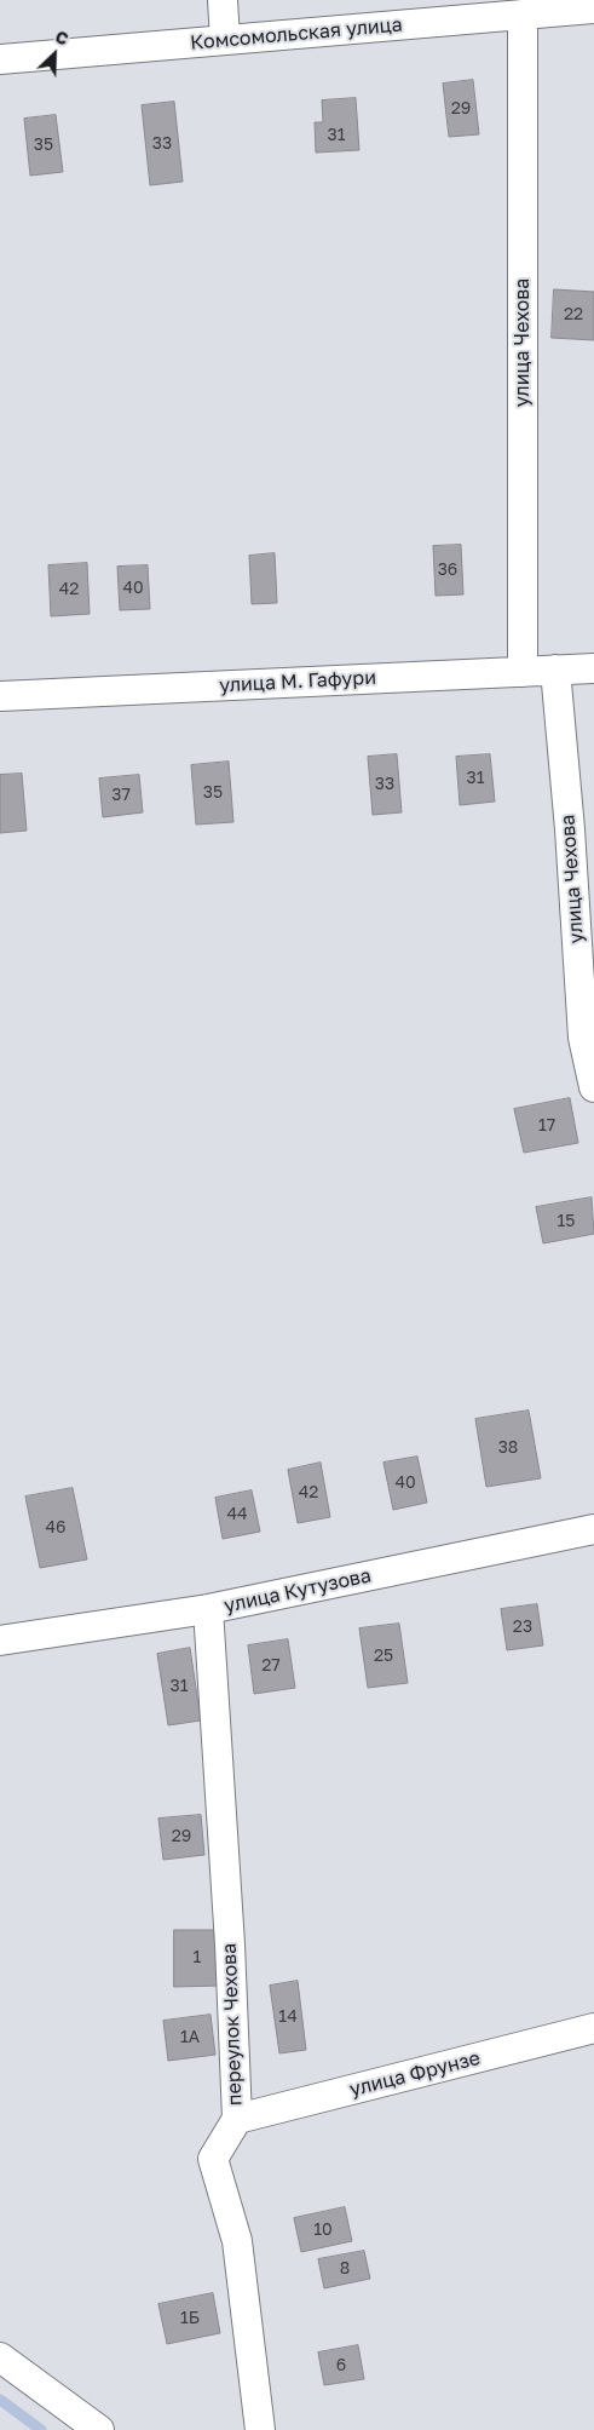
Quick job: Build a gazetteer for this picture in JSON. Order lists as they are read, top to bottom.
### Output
{
  "streets": {
    "street": [
      "Комсомольская улица",
      "улица Чехова",
      "улица М. Гафури",
      "улица Кутузова",
      "переулок Чехова",
      "улица Фрунзе"
    ]
  },
  "crossings": [
    ["Комсомольская улица", "улица Чехова"],
    ["улица Чехова", "улица М. Гафури"],
    ["улица Кутузова", "переулок Чехова"],
    ["переулок Чехова", "улица Фрунзе"]
  ],
  "house_numbers": [
    "29",
    "31",
    "33",
    "35",
    "22",
    "36",
    "40",
    "42",
    "31",
    "33",
    "35",
    "37",
    "17",
    "15",
    "38",
    "40",
    "42",
    "44",
    "46",
    "23",
    "25",
    "27",
    "31",
    "29",
    "1",
    "14",
    "1А",
    "10",
    "8",
    "1Б",
    "6"
  ],
  "north": "top right"
}
